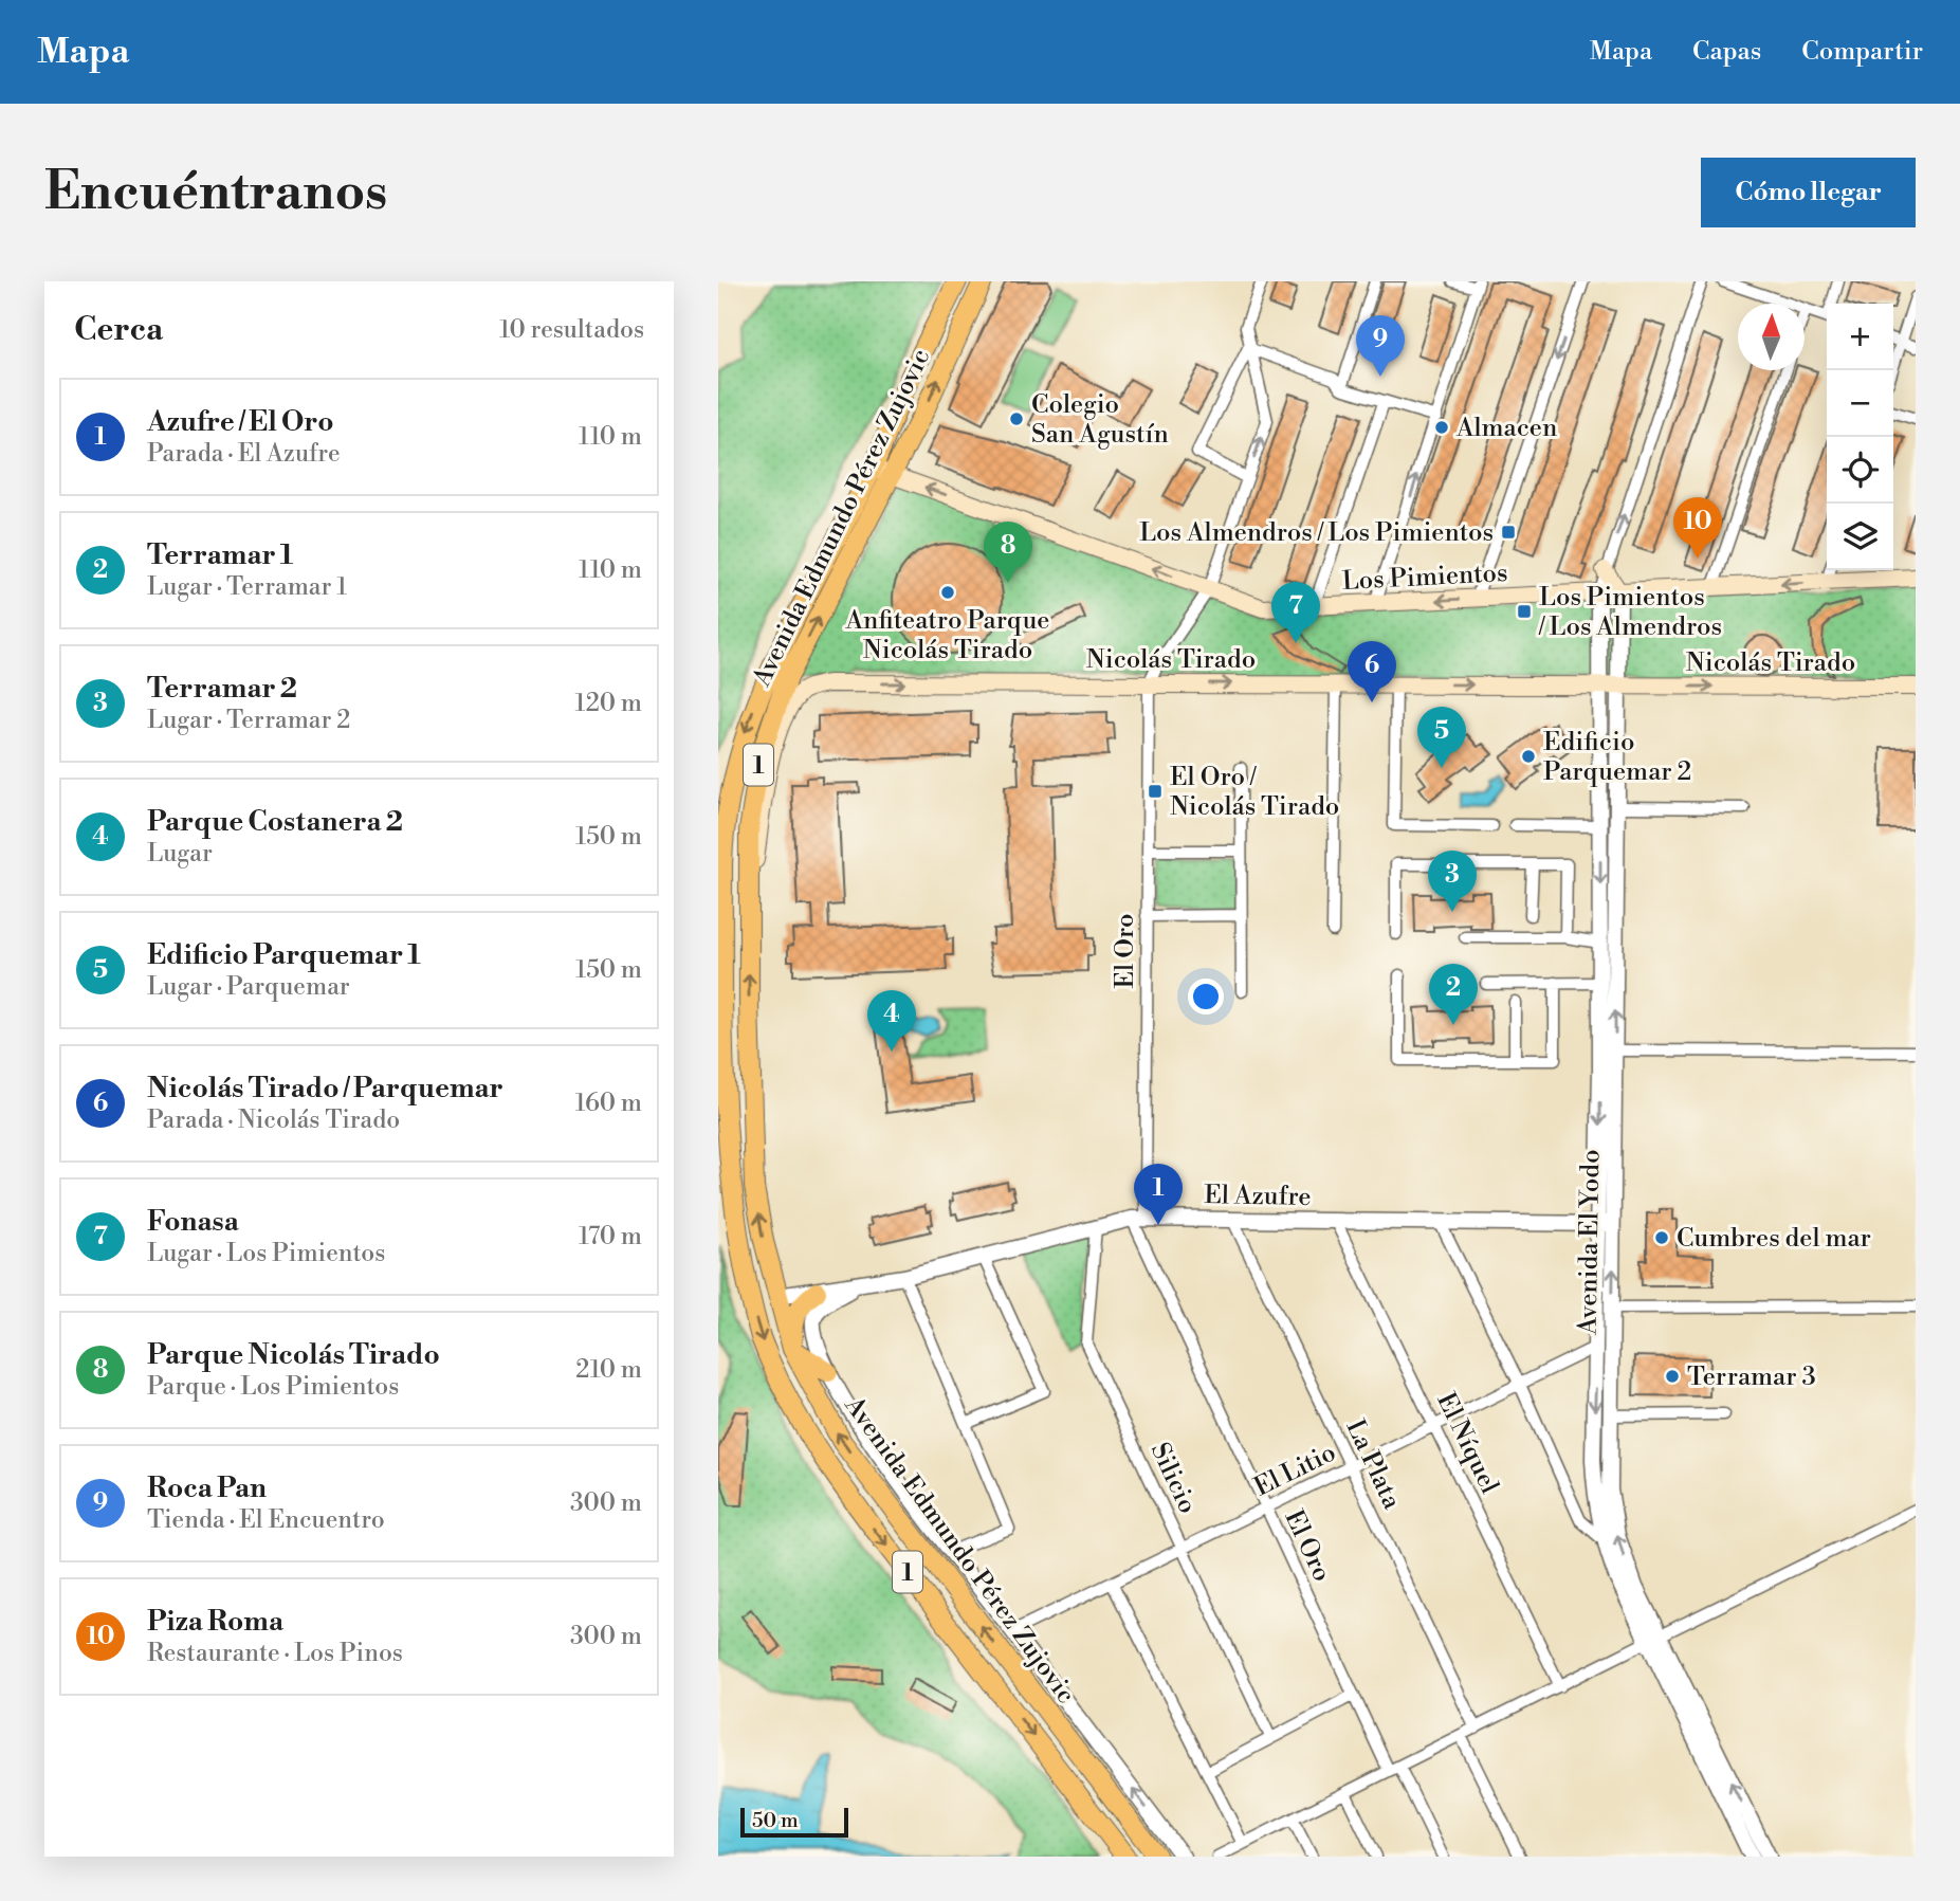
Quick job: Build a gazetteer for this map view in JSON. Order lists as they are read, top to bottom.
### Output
{
  "streets": {
    "highway": ["Avenida Edmundo Pérez Zujovic", "1"],
    "main road": ["Los Pimientos", "Nicolás Tirado"],
    "street": [
      "El Oro",
      "El Azufre",
      "Avenida El Yodo",
      "El Níquel",
      "La Plata",
      "El Litio",
      "Silicio"
    ]
  },
  "crossings": [
    ["Avenida Edmundo Pérez Zujovic", "Los Pimientos"],
    ["Avenida Edmundo Pérez Zujovic", "Nicolás Tirado"],
    ["Avenida Edmundo Pérez Zujovic", "El Azufre"],
    ["Avenida Edmundo Pérez Zujovic", "El Litio"],
    ["Los Pimientos", "Avenida El Yodo"],
    ["Nicolás Tirado", "El Oro"],
    ["Nicolás Tirado", "Avenida El Yodo"],
    ["El Oro", "El Azufre"],
    ["El Oro", "El Litio"],
    ["El Azufre", "Avenida El Yodo"],
    ["El Azufre", "El Níquel"],
    ["El Azufre", "La Plata"],
    ["El Azufre", "Silicio"],
    ["Avenida El Yodo", "El Litio"],
    ["El Níquel", "El Litio"],
    ["La Plata", "El Litio"],
    ["El Litio", "Silicio"]
  ],
  "one_way": ["Los Pimientos", "Nicolás Tirado"],
  "places": {
    "other": [
      "Colegio San Agustín",
      "Almacen",
      "Anfiteatro Parque Nicolás Tirado",
      "Edificio Parquemar 2",
      "Cumbres del mar",
      "Terramar 3"
    ],
    "transit": ["Los Almendros / Los Pimientos", "Los Pimientos / Los Almendros", "El Oro / Nicolás Tirado"]
  },
  "scale_bar": "50 m",
  "north": "top",
  "page": {
    "header": "Mapa",
    "nav": ["Mapa", "Capas", "Compartir"],
    "buttons": "Cómo llegar",
    "title": "Encuéntranos",
    "heading": ["Cerca", "10 resultados"],
    "map_buttons": ["+", "−"],
    "pins": [
      "9",
      "10",
      "8",
      "7",
      "6",
      "5",
      "3",
      "2",
      "4",
      "1"
    ],
    "list": [
      {
        "mark": "1",
        "name": "Azufre / El Oro",
        "note": "Parada · El Azufre",
        "value": "110 m"
      },
      {
        "mark": "2",
        "name": "Terramar 1",
        "note": "Lugar · Terramar 1",
        "value": "110 m"
      },
      {
        "mark": "3",
        "name": "Terramar 2",
        "note": "Lugar · Terramar 2",
        "value": "120 m"
      },
      {
        "mark": "4",
        "name": "Parque Costanera 2",
        "note": "Lugar",
        "value": "150 m"
      },
      {
        "mark": "5",
        "name": "Edificio Parquemar 1",
        "note": "Lugar · Parquemar",
        "value": "150 m"
      },
      {
        "mark": "6",
        "name": "Nicolás Tirado / Parquemar",
        "note": "Parada · Nicolás Tirado",
        "value": "160 m"
      },
      {
        "mark": "7",
        "name": "Fonasa",
        "note": "Lugar · Los Pimientos",
        "value": "170 m"
      },
      {
        "mark": "8",
        "name": "Parque Nicolás Tirado",
        "note": "Parque · Los Pimientos",
        "value": "210 m"
      },
      {
        "mark": "9",
        "name": "Roca Pan",
        "note": "Tienda · El Encuentro",
        "value": "300 m"
      },
      {
        "mark": "10",
        "name": "Piza Roma",
        "note": "Restaurante · Los Pinos",
        "value": "300 m"
      }
    ],
    "scale": "50 m"
  }
}
